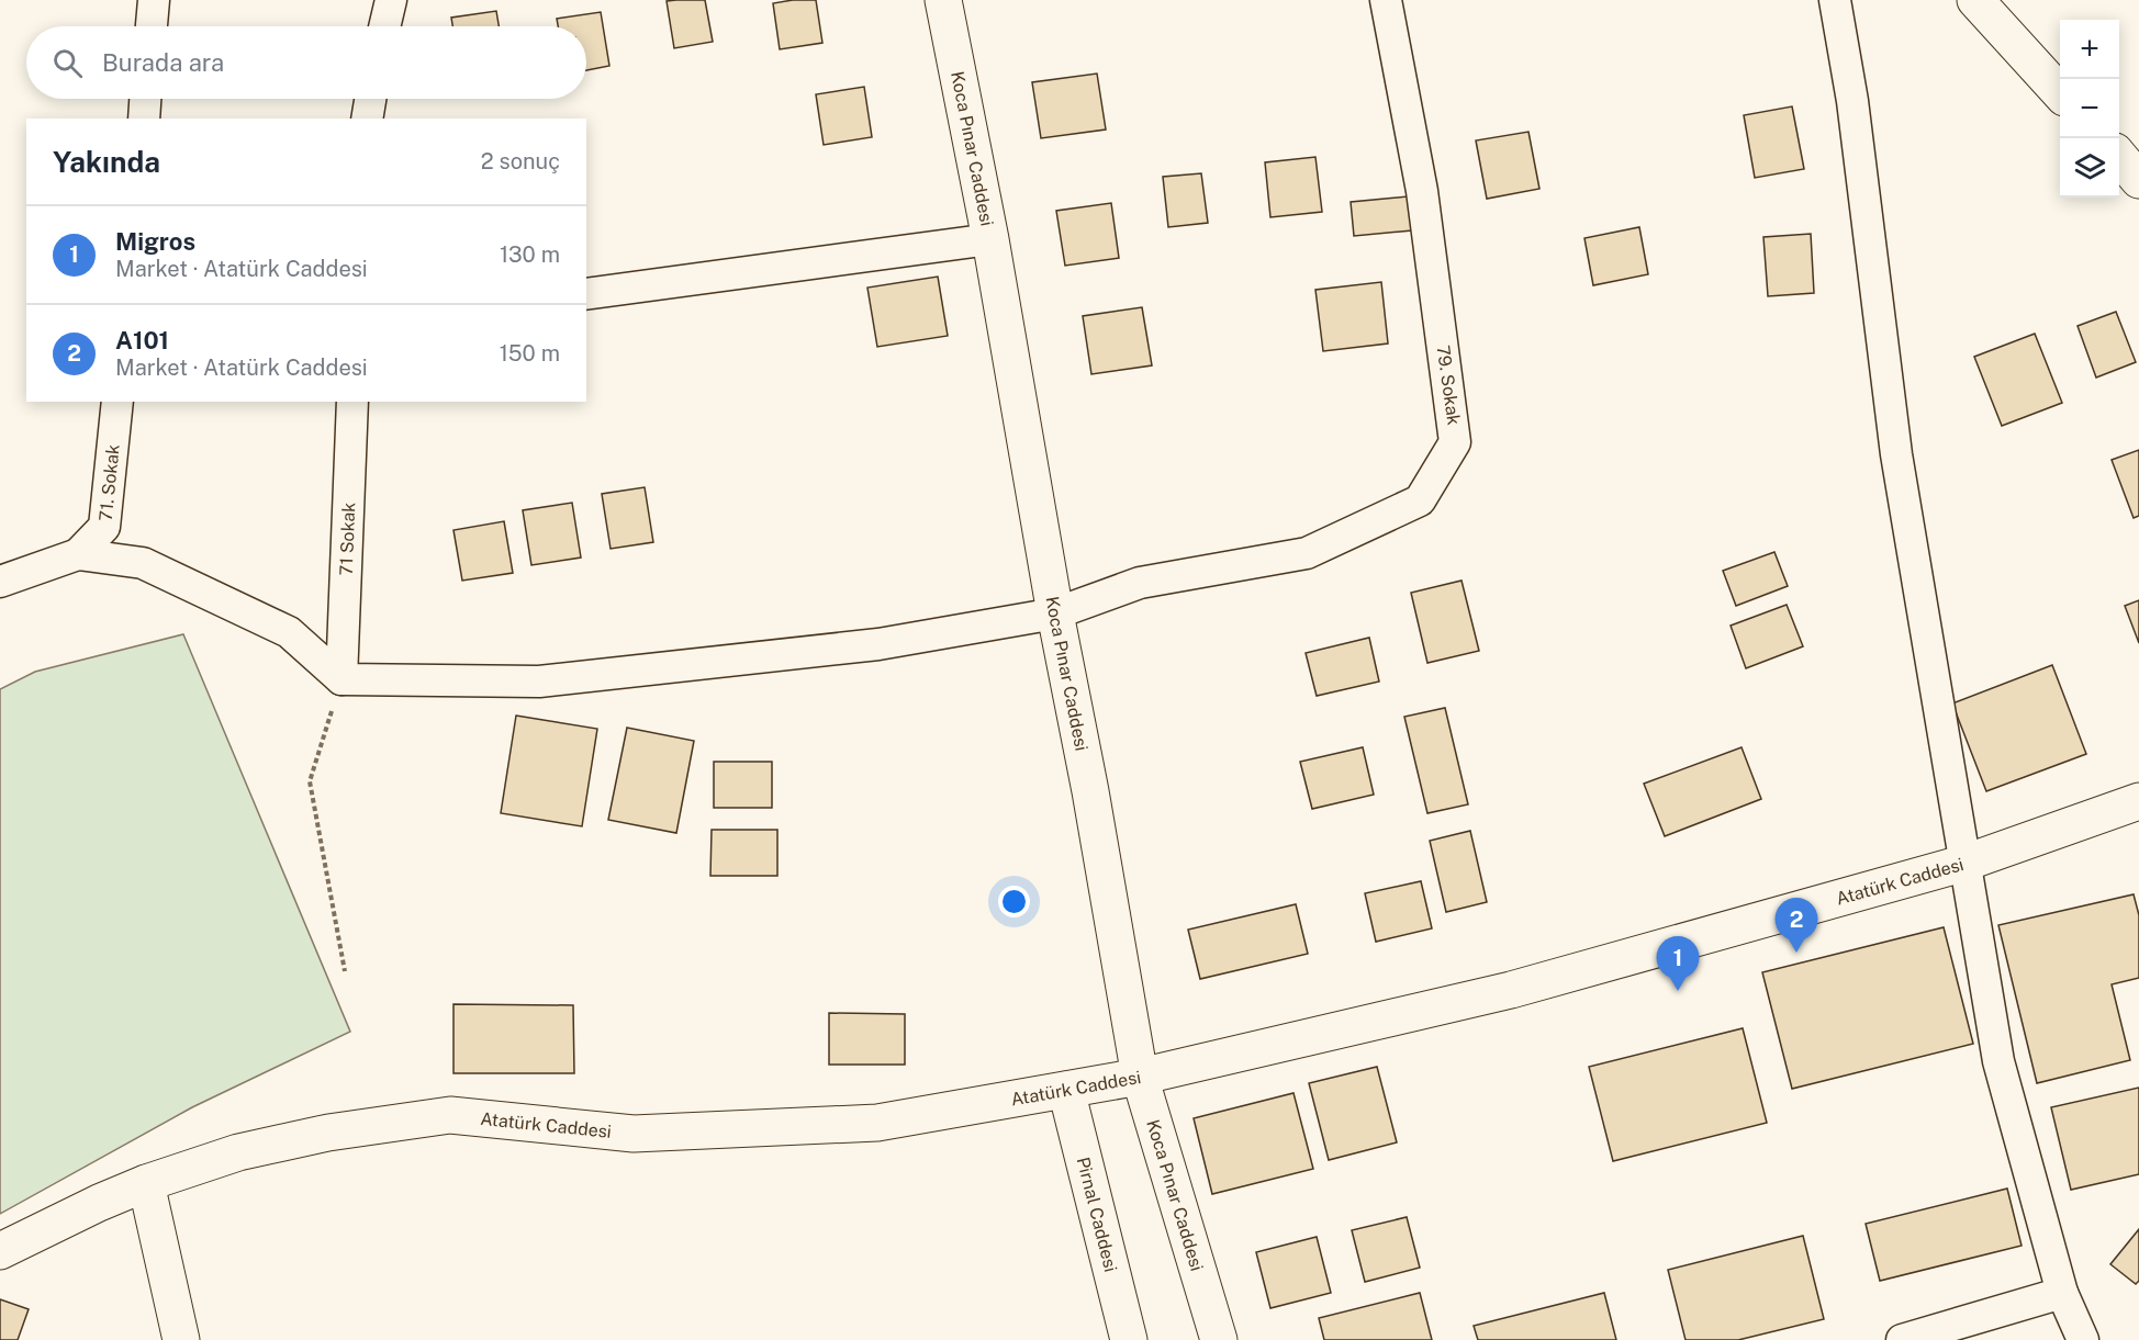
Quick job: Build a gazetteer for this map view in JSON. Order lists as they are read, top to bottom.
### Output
{
  "streets": {
    "main road": ["Koca Pınar Caddesi", "Atatürk Caddesi", "Pirnal Caddesi"],
    "street": ["79. Sokak", "71. Sokak", "71 Sokak"]
  },
  "crossings": [
    ["Koca Pınar Caddesi", "79. Sokak"],
    ["Koca Pınar Caddesi", "Atatürk Caddesi"],
    ["79. Sokak", "71 Sokak"],
    ["Atatürk Caddesi", "Pirnal Caddesi"]
  ],
  "page": {
    "map_buttons": ["+", "−"],
    "search": "Burada ara",
    "heading": ["Yakında", "2 sonuç"],
    "list": [
      {
        "mark": "1",
        "name": "Migros",
        "note": "Market · Atatürk Caddesi",
        "value": "130 m"
      },
      {
        "mark": "2",
        "name": "A101",
        "note": "Market · Atatürk Caddesi",
        "value": "150 m"
      }
    ],
    "pins": ["2", "1"]
  }
}
